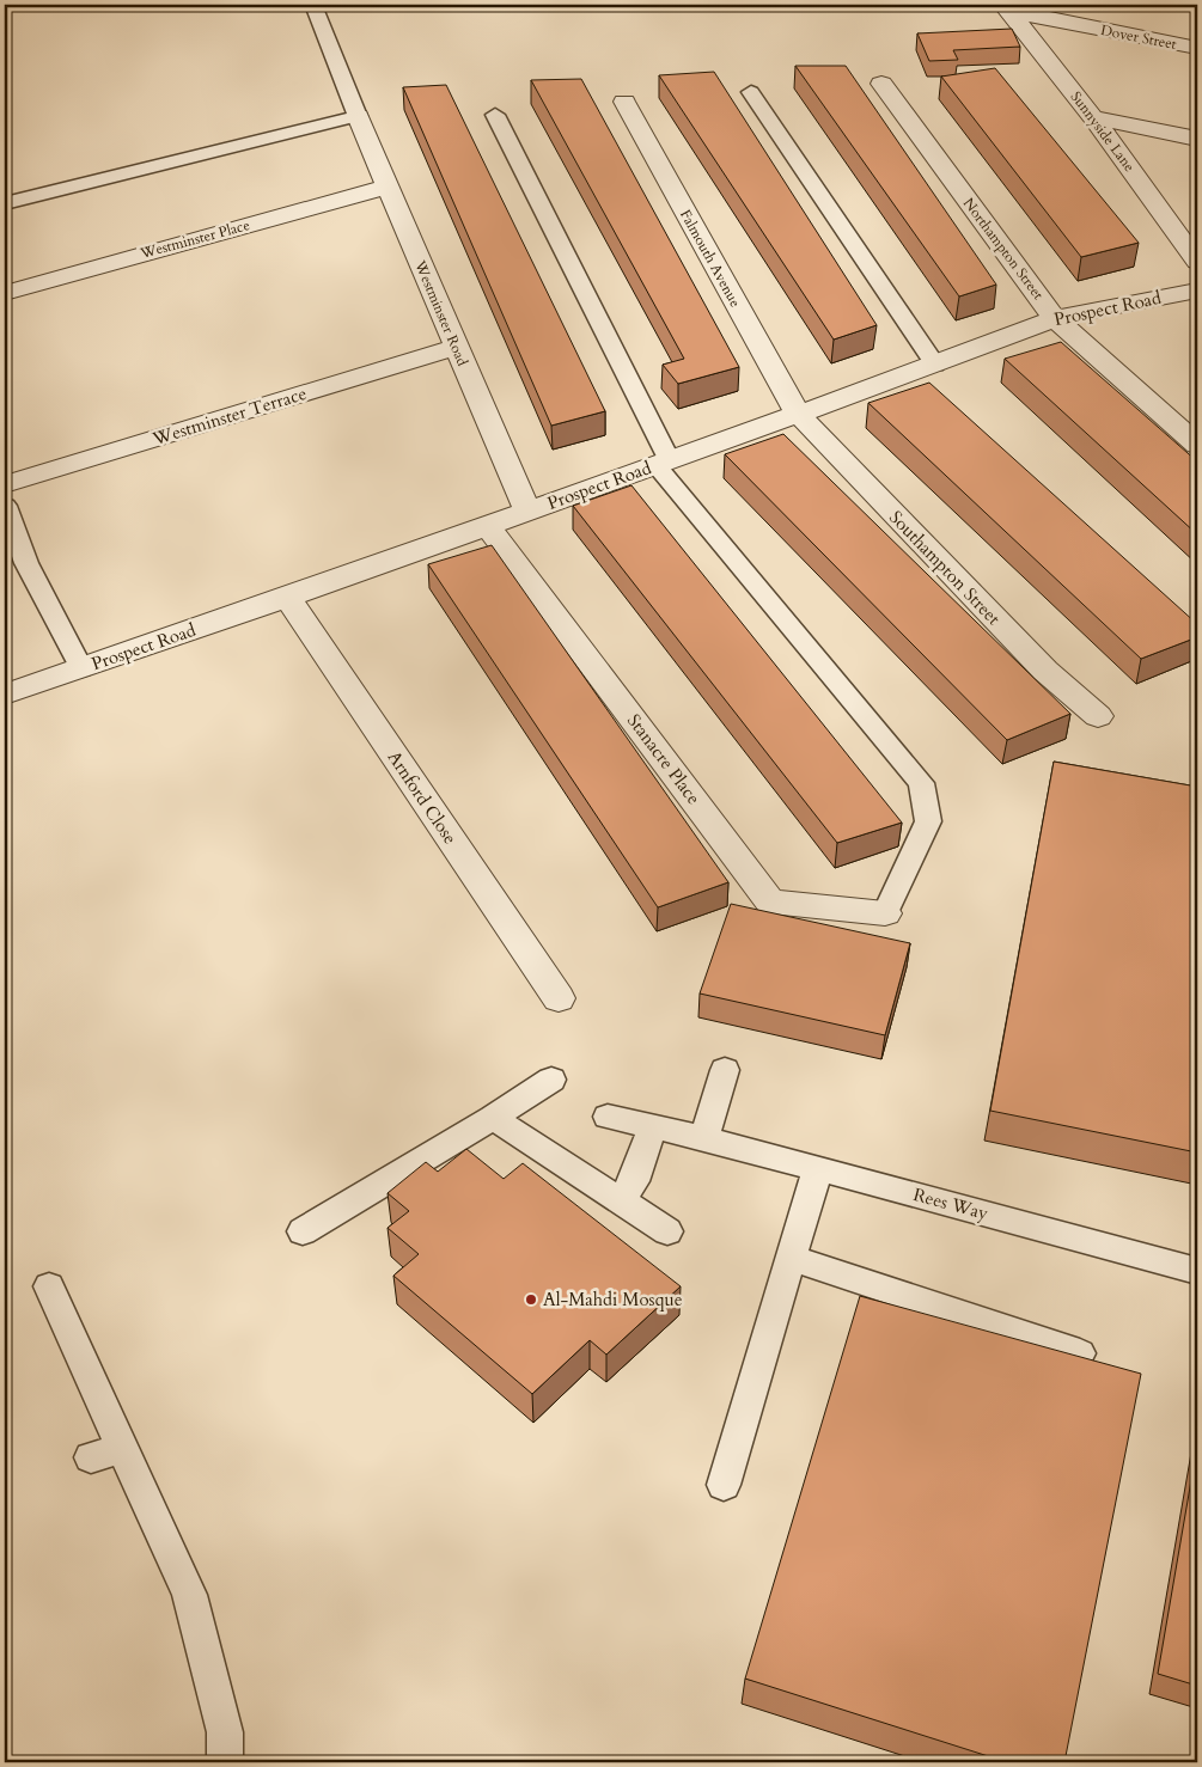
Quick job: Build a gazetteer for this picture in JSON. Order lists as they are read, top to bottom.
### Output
{
  "streets": {
    "street": [
      "Dover Street",
      "Sunnyside Lane",
      "Westminster Place",
      "Northampton Street",
      "Falmouth Avenue",
      "Prospect Road",
      "Westminster Road",
      "Westminster Terrace",
      "Southampton Street",
      "Stanacre Place",
      "Arnford Close"
    ],
    "lane": ["Rees Way"]
  },
  "crossings": [
    ["Dover Street", "Sunnyside Lane"],
    ["Westminster Place", "Westminster Road"],
    ["Northampton Street", "Prospect Road"],
    ["Falmouth Avenue", "Prospect Road"],
    ["Falmouth Avenue", "Southampton Street"],
    ["Prospect Road", "Westminster Road"],
    ["Prospect Road", "Southampton Street"],
    ["Prospect Road", "Stanacre Place"],
    ["Prospect Road", "Arnford Close"],
    ["Westminster Road", "Westminster Terrace"]
  ],
  "places": ["Al‐Mahdi Mosque"]
}
